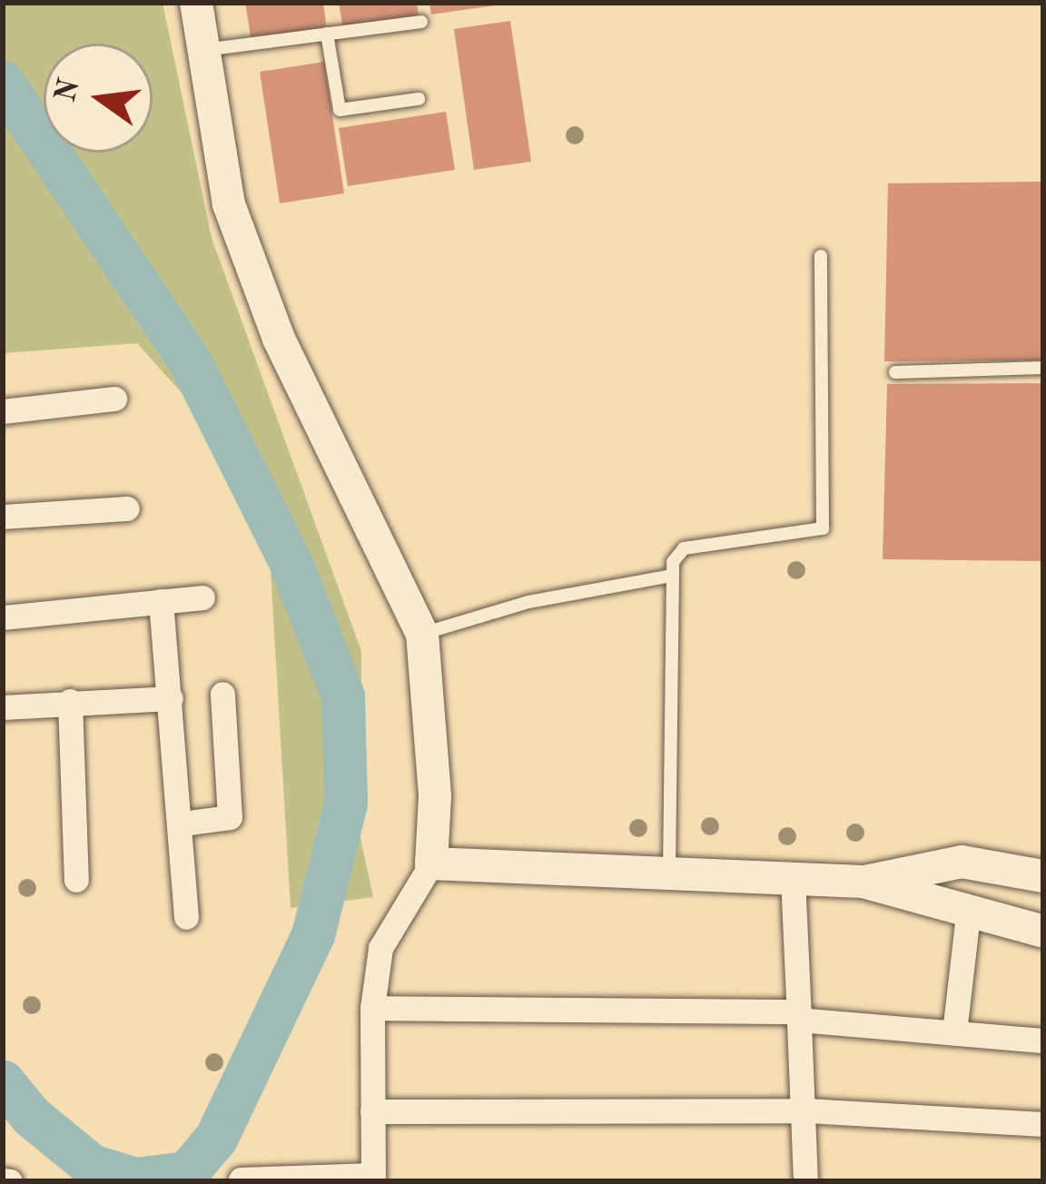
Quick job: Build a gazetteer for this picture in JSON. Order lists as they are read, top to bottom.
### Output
{
  "north": "left"
}
